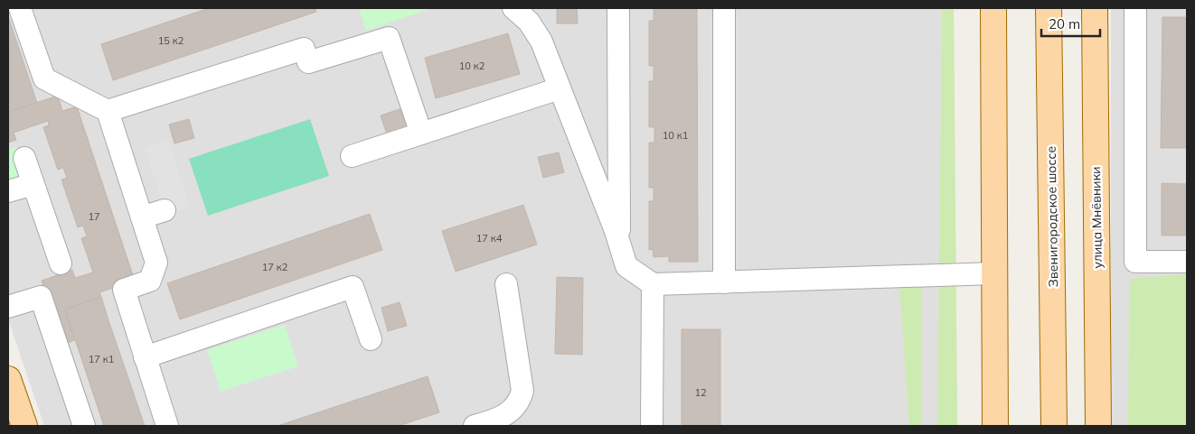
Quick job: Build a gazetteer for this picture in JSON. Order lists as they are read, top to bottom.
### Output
{
  "streets": {
    "main road": ["Звенигородское шоссе", "улица Мнёвники"]
  },
  "house_numbers": [
    "15 к2",
    "10 к2",
    "10 к1",
    "17",
    "17 к4",
    "17 к2",
    "17 к1",
    "12"
  ],
  "scale_bar": "20 m"
}
